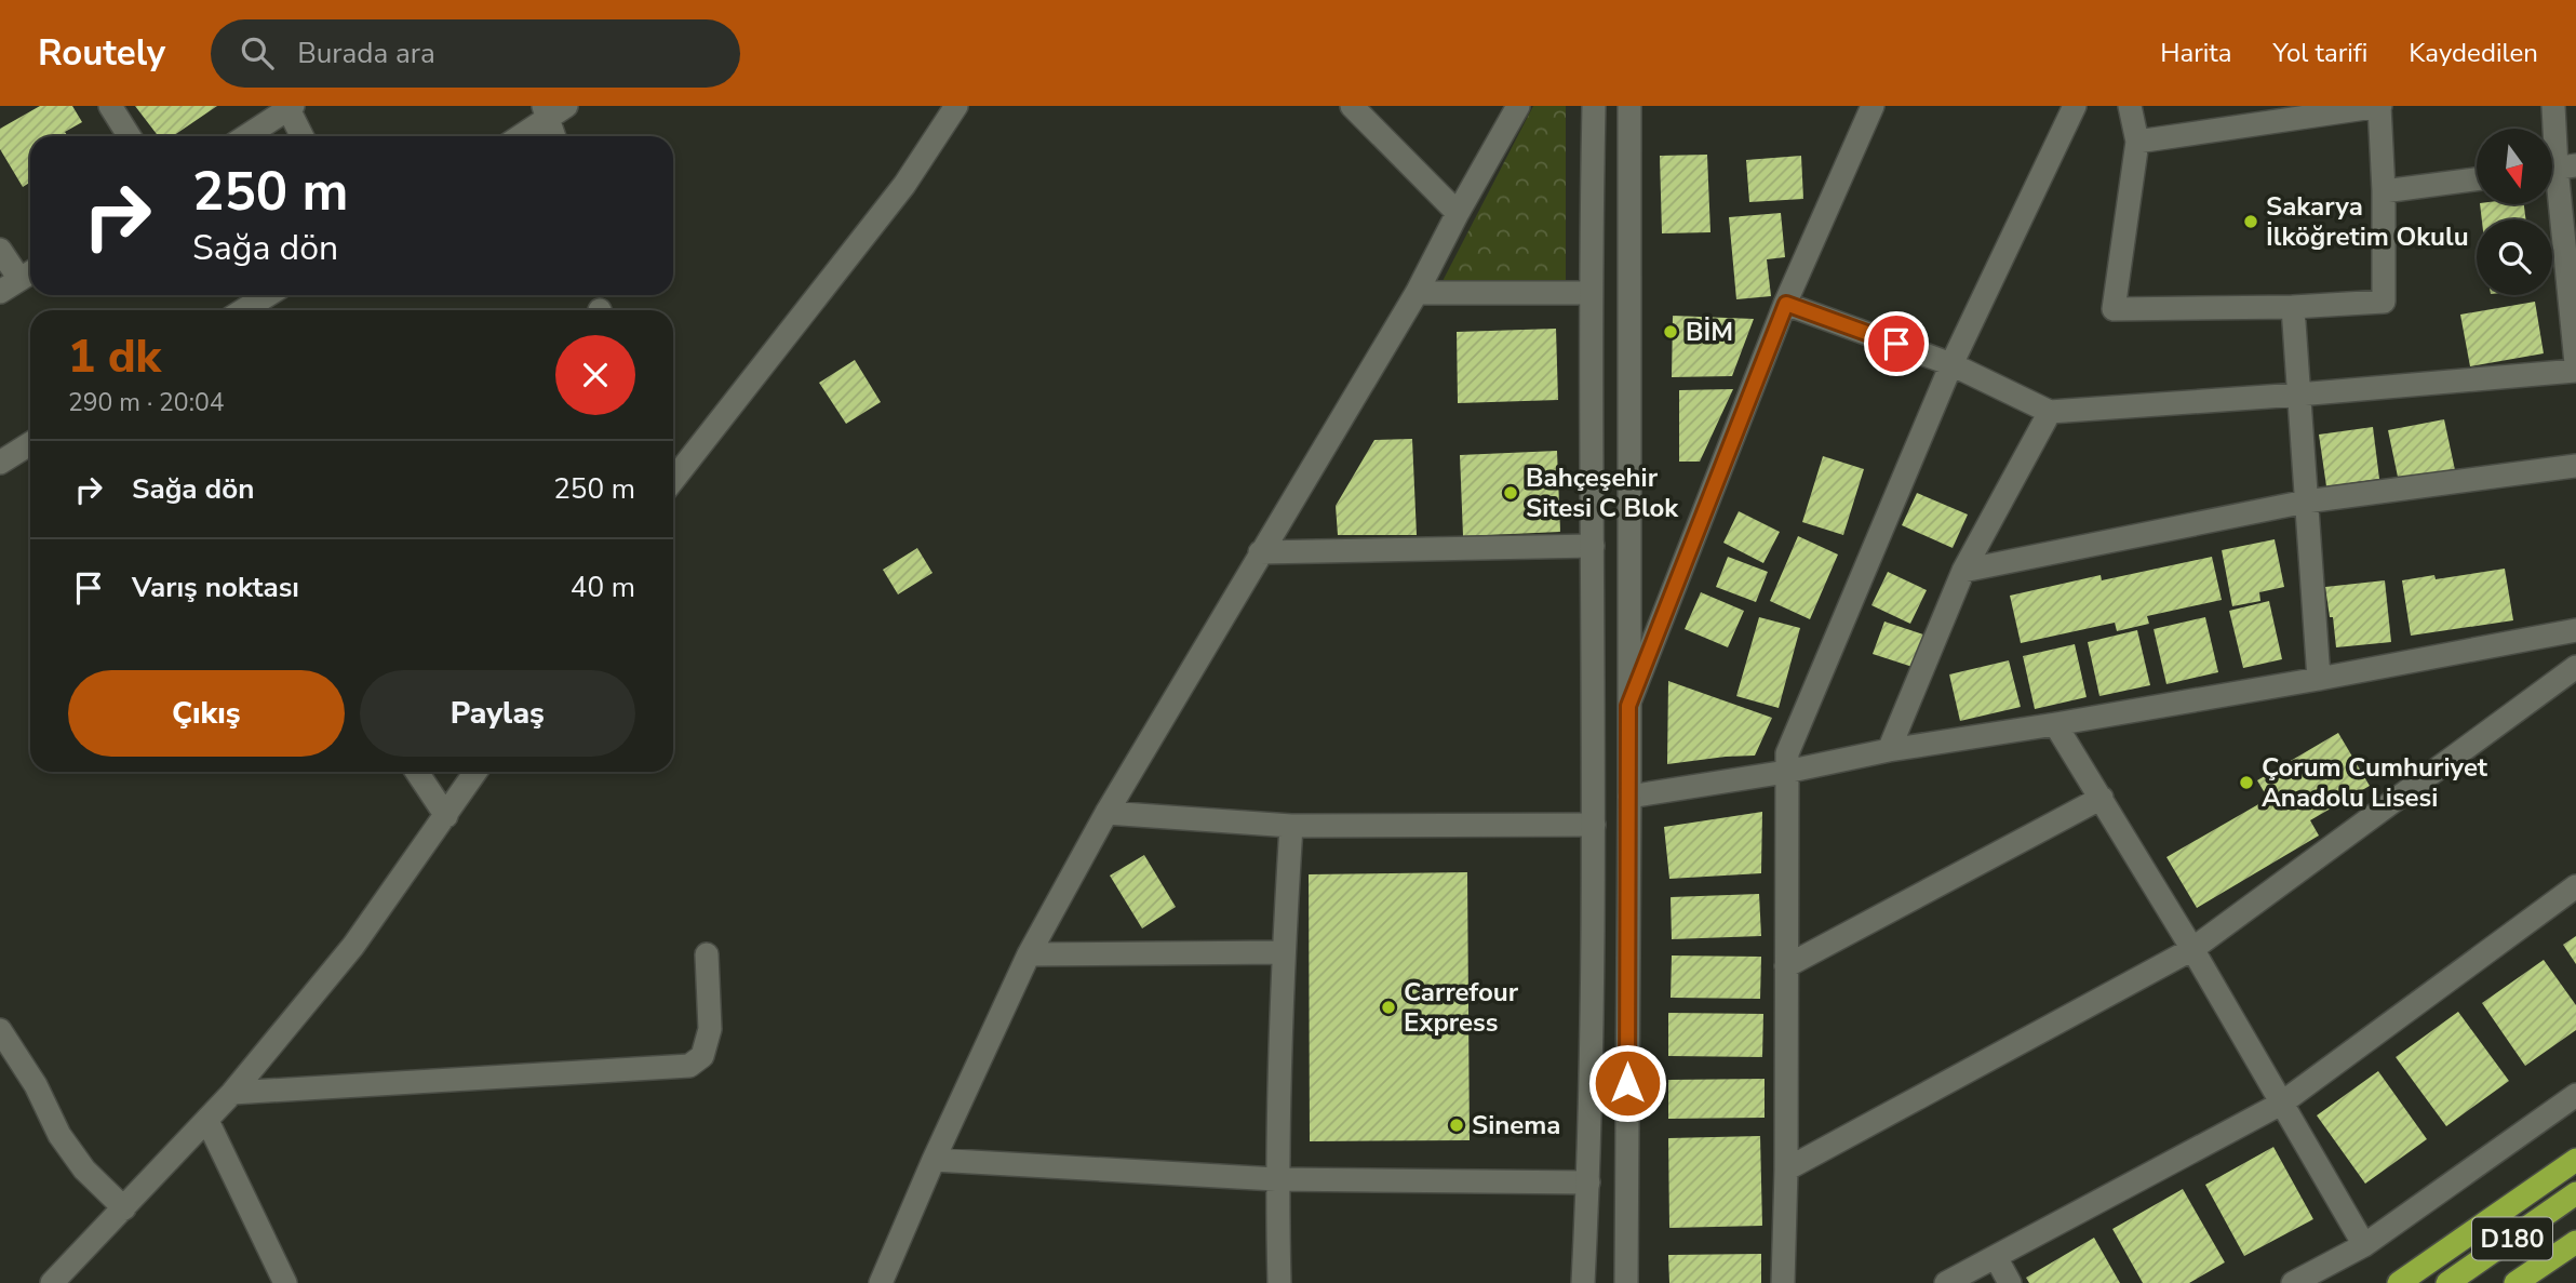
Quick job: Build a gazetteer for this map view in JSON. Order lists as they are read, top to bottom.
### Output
{
  "streets": {
    "highway": ["D180"]
  },
  "places": [
    "Sakarya İlköğretim Okulu",
    "BİM",
    "Bahçeşehir Sitesi C Blok",
    "Çorum Cumhuriyet Anadolu Lisesi",
    "Carrefour Express",
    "Sinema"
  ],
  "north": "bottom",
  "page": {
    "header": "Routely",
    "search": "Burada ara",
    "nav": ["Harita", "Yol tarifi", "Kaydedilen"],
    "turn": ["250 m", "Sağa dön"],
    "heading": ["1 dk", "290 m · 20:04"],
    "list": [
      {
        "name": "Sağa dön",
        "value": "250 m"
      },
      {
        "name": "Varış noktası",
        "value": "40 m"
      }
    ],
    "buttons": ["Çıkış", "Paylaş"]
  }
}
